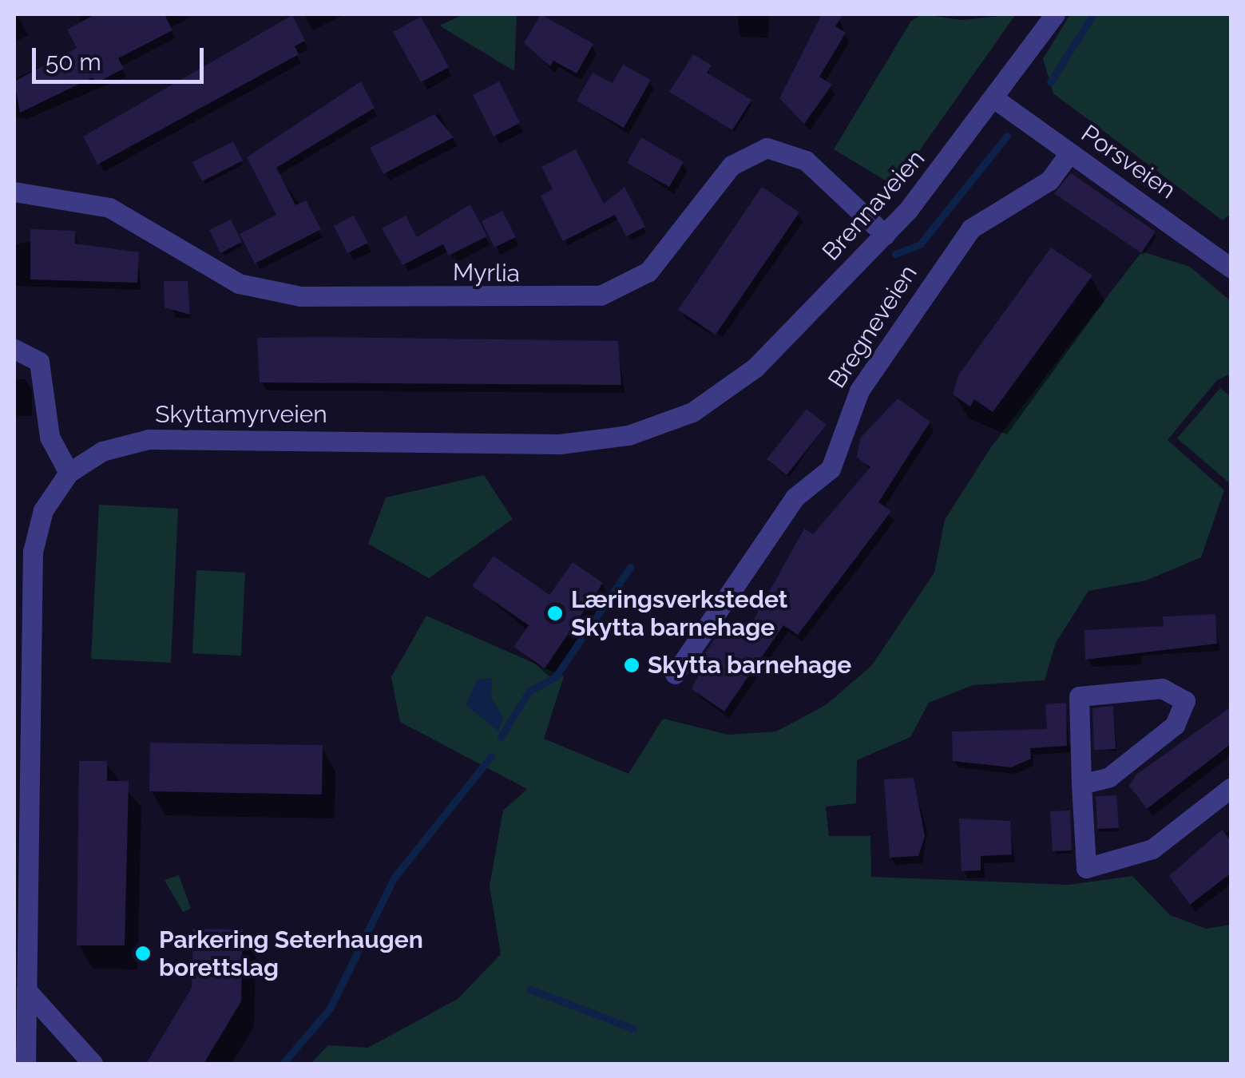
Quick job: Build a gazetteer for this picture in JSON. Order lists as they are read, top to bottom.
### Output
{
  "streets": {
    "street": [
      "Porsveien",
      "Brennaveien",
      "Myrlia",
      "Bregneveien",
      "Skyttamyrveien"
    ]
  },
  "crossings": [
    ["Porsveien", "Brennaveien"],
    ["Porsveien", "Bregneveien"],
    ["Brennaveien", "Myrlia"],
    ["Brennaveien", "Skyttamyrveien"]
  ],
  "places": ["Læringsverkstedet Skytta barnehage", "Skytta barnehage", "Parkering Seterhaugen borettslag"],
  "scale_bar": "50 m"
}
